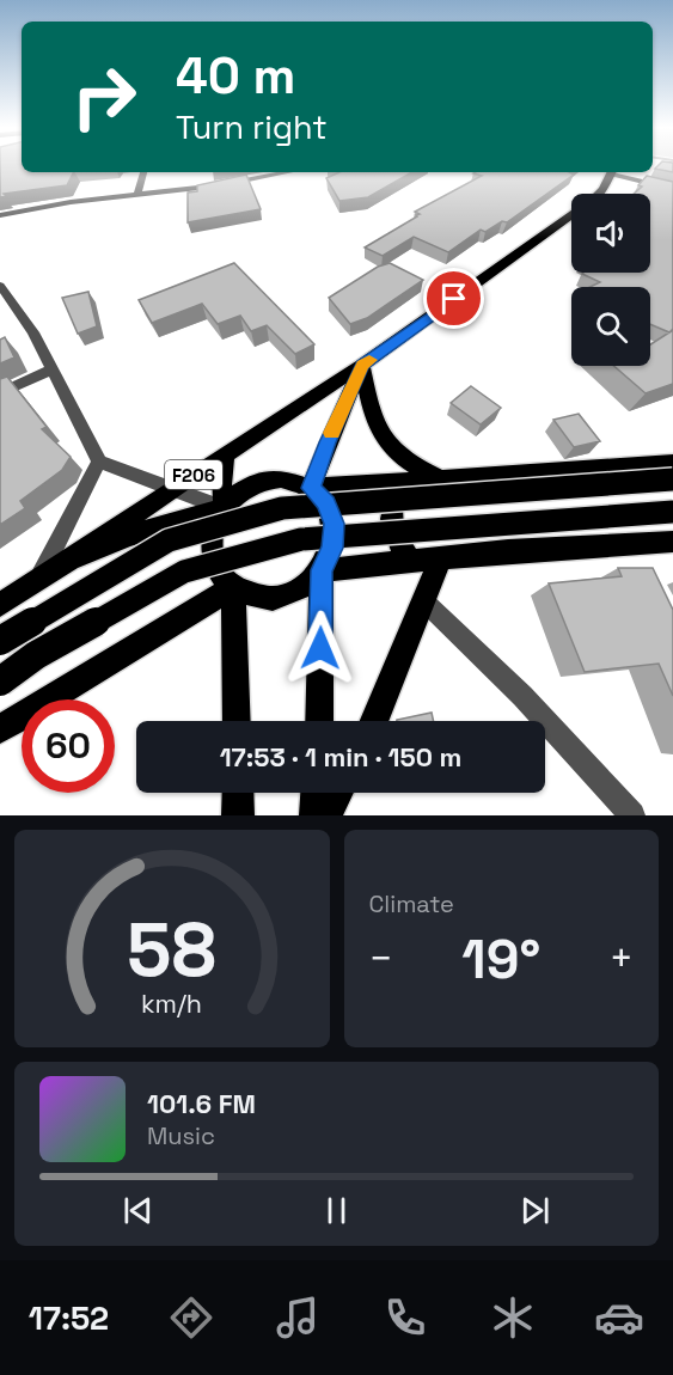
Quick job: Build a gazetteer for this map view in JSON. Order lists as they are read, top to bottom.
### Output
{
  "streets": {
    "main road": ["F206"]
  },
  "page": {
    "turn": ["40 m", "Turn right"],
    "limit": "60",
    "trip": "17:53 · 1 min · 150 m",
    "tile": "Climate",
    "heat": ["−", "19°", "+"],
    "song": ["101.6 FM", "Music"],
    "tabs": "17:52",
    "gauge": ["58", "km/h"]
  }
}
